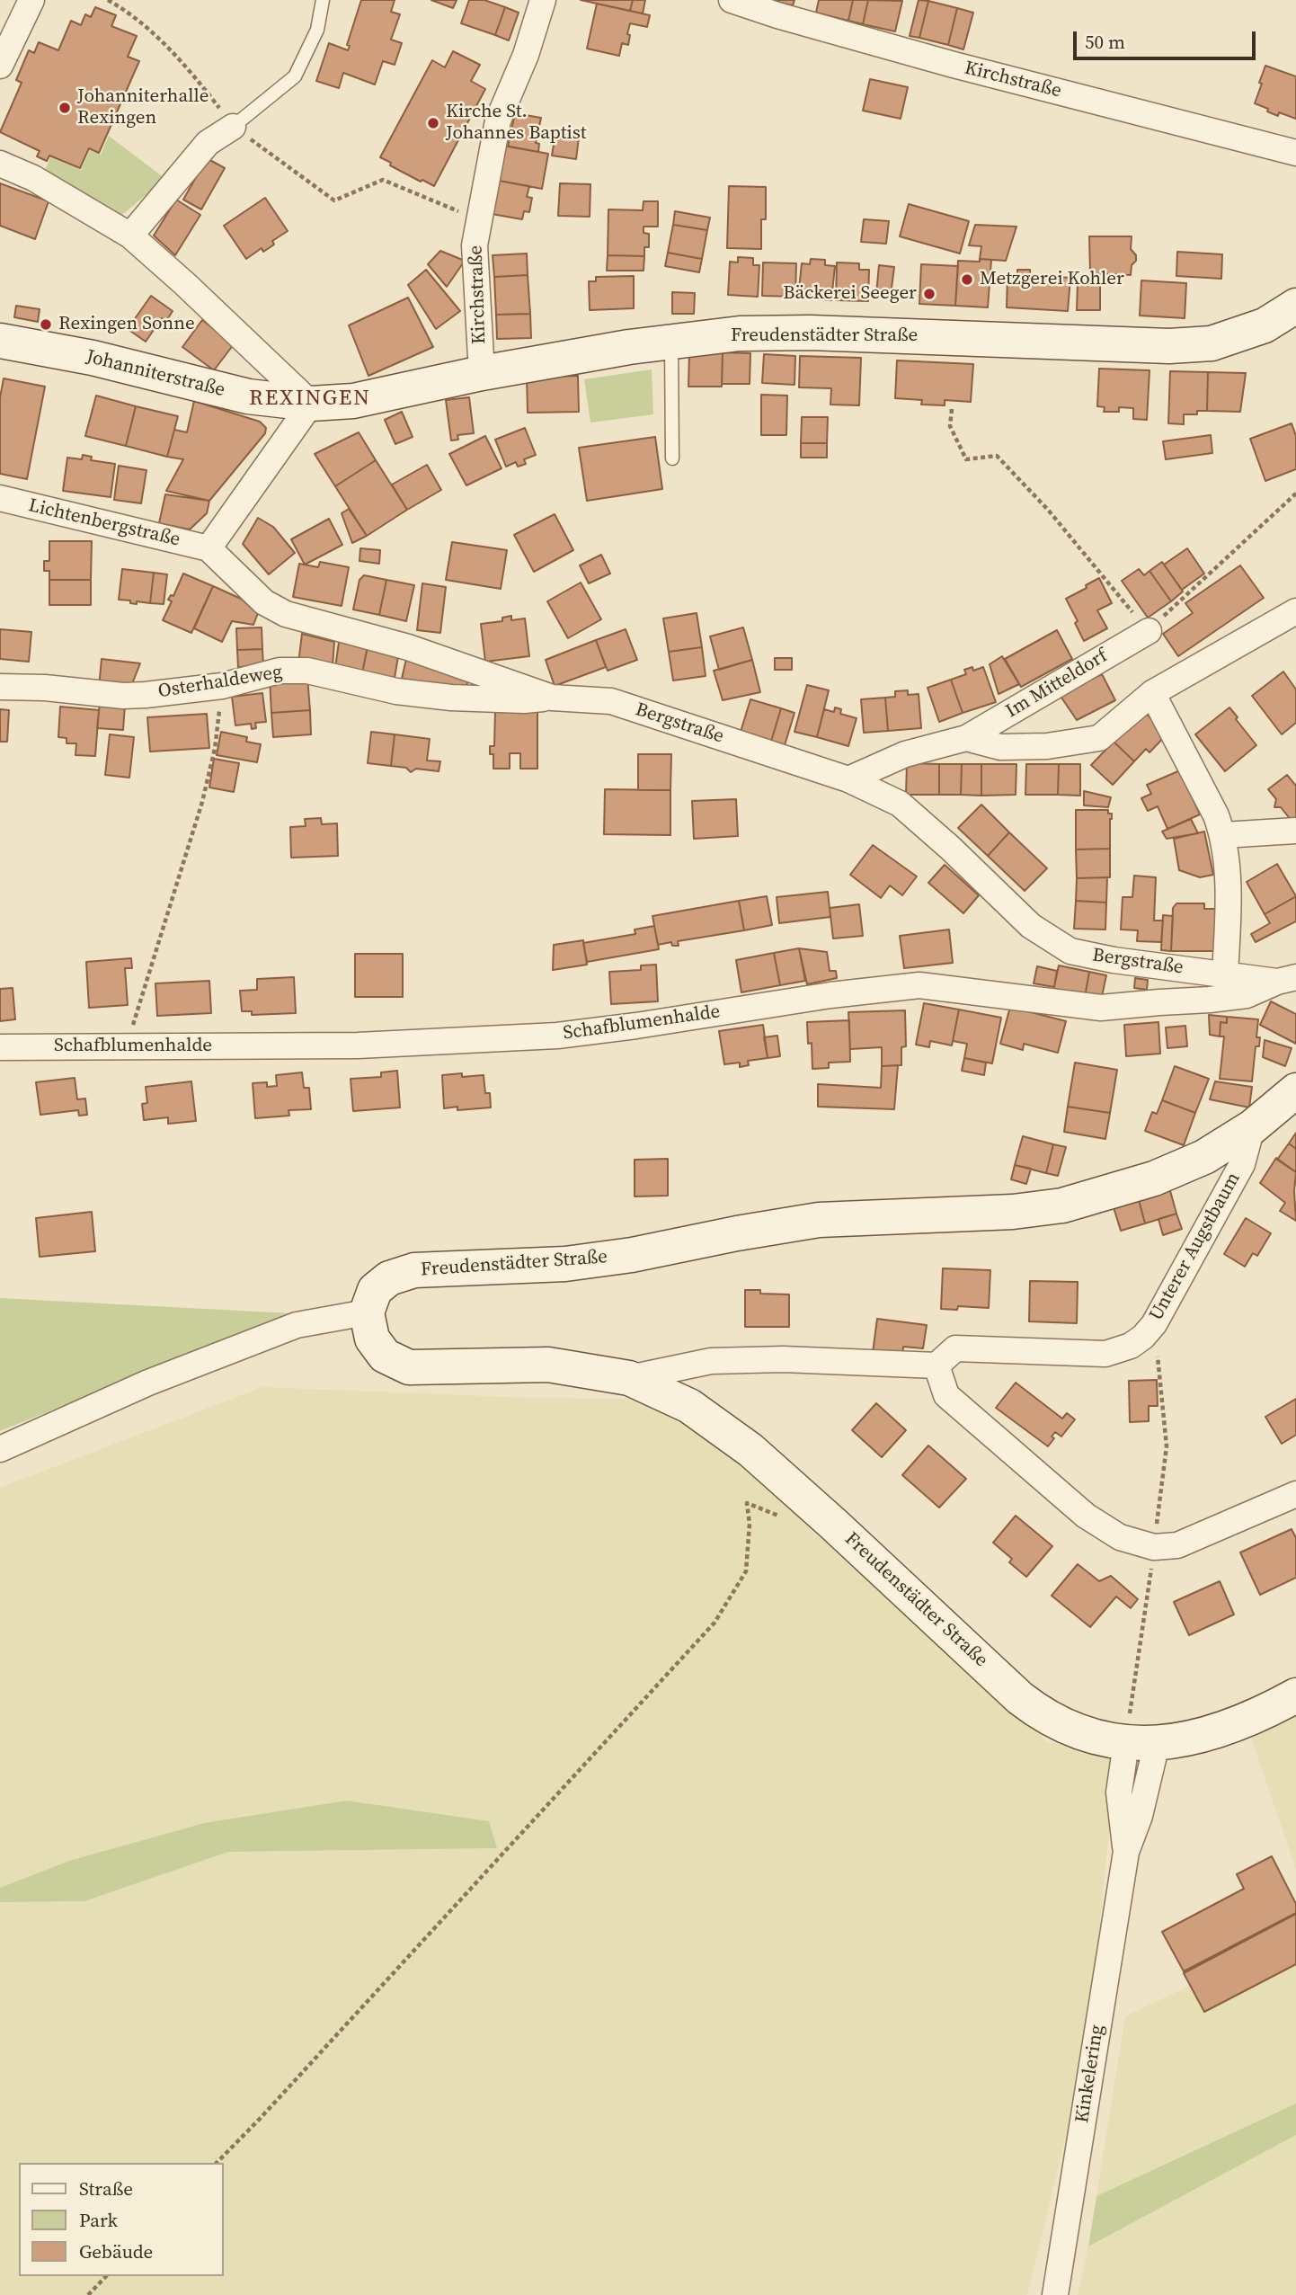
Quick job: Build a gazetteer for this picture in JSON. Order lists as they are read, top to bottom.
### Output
{
  "streets": {
    "street": [
      "Kirchstraße",
      "Freudenstädter Straße",
      "Johanniterstraße",
      "Lichtenbergstraße",
      "Osterhaldeweg",
      "Im Mitteldorf",
      "Bergstraße",
      "Schafblumenhalde",
      "Unterer Augstbaum",
      "Kinkelering"
    ]
  },
  "crossings": [
    ["Kirchstraße", "Freudenstädter Straße"],
    ["Freudenstädter Straße", "Johanniterstraße"],
    ["Freudenstädter Straße", "Unterer Augstbaum"],
    ["Freudenstädter Straße", "Kinkelering"],
    ["Lichtenbergstraße", "Bergstraße"],
    ["Osterhaldeweg", "Bergstraße"],
    ["Im Mitteldorf", "Bergstraße"],
    ["Bergstraße", "Schafblumenhalde"]
  ],
  "districts": ["REXINGEN"],
  "places": [
    "Johanniterhalle Rexingen",
    "Kirche St. Johannes Baptist",
    "Metzgerei Kohler",
    "Bäckerei Seeger",
    "Rexingen Sonne"
  ],
  "legend": ["Straße", "Park", "Gebäude"],
  "scale_bar": "50 m"
}
